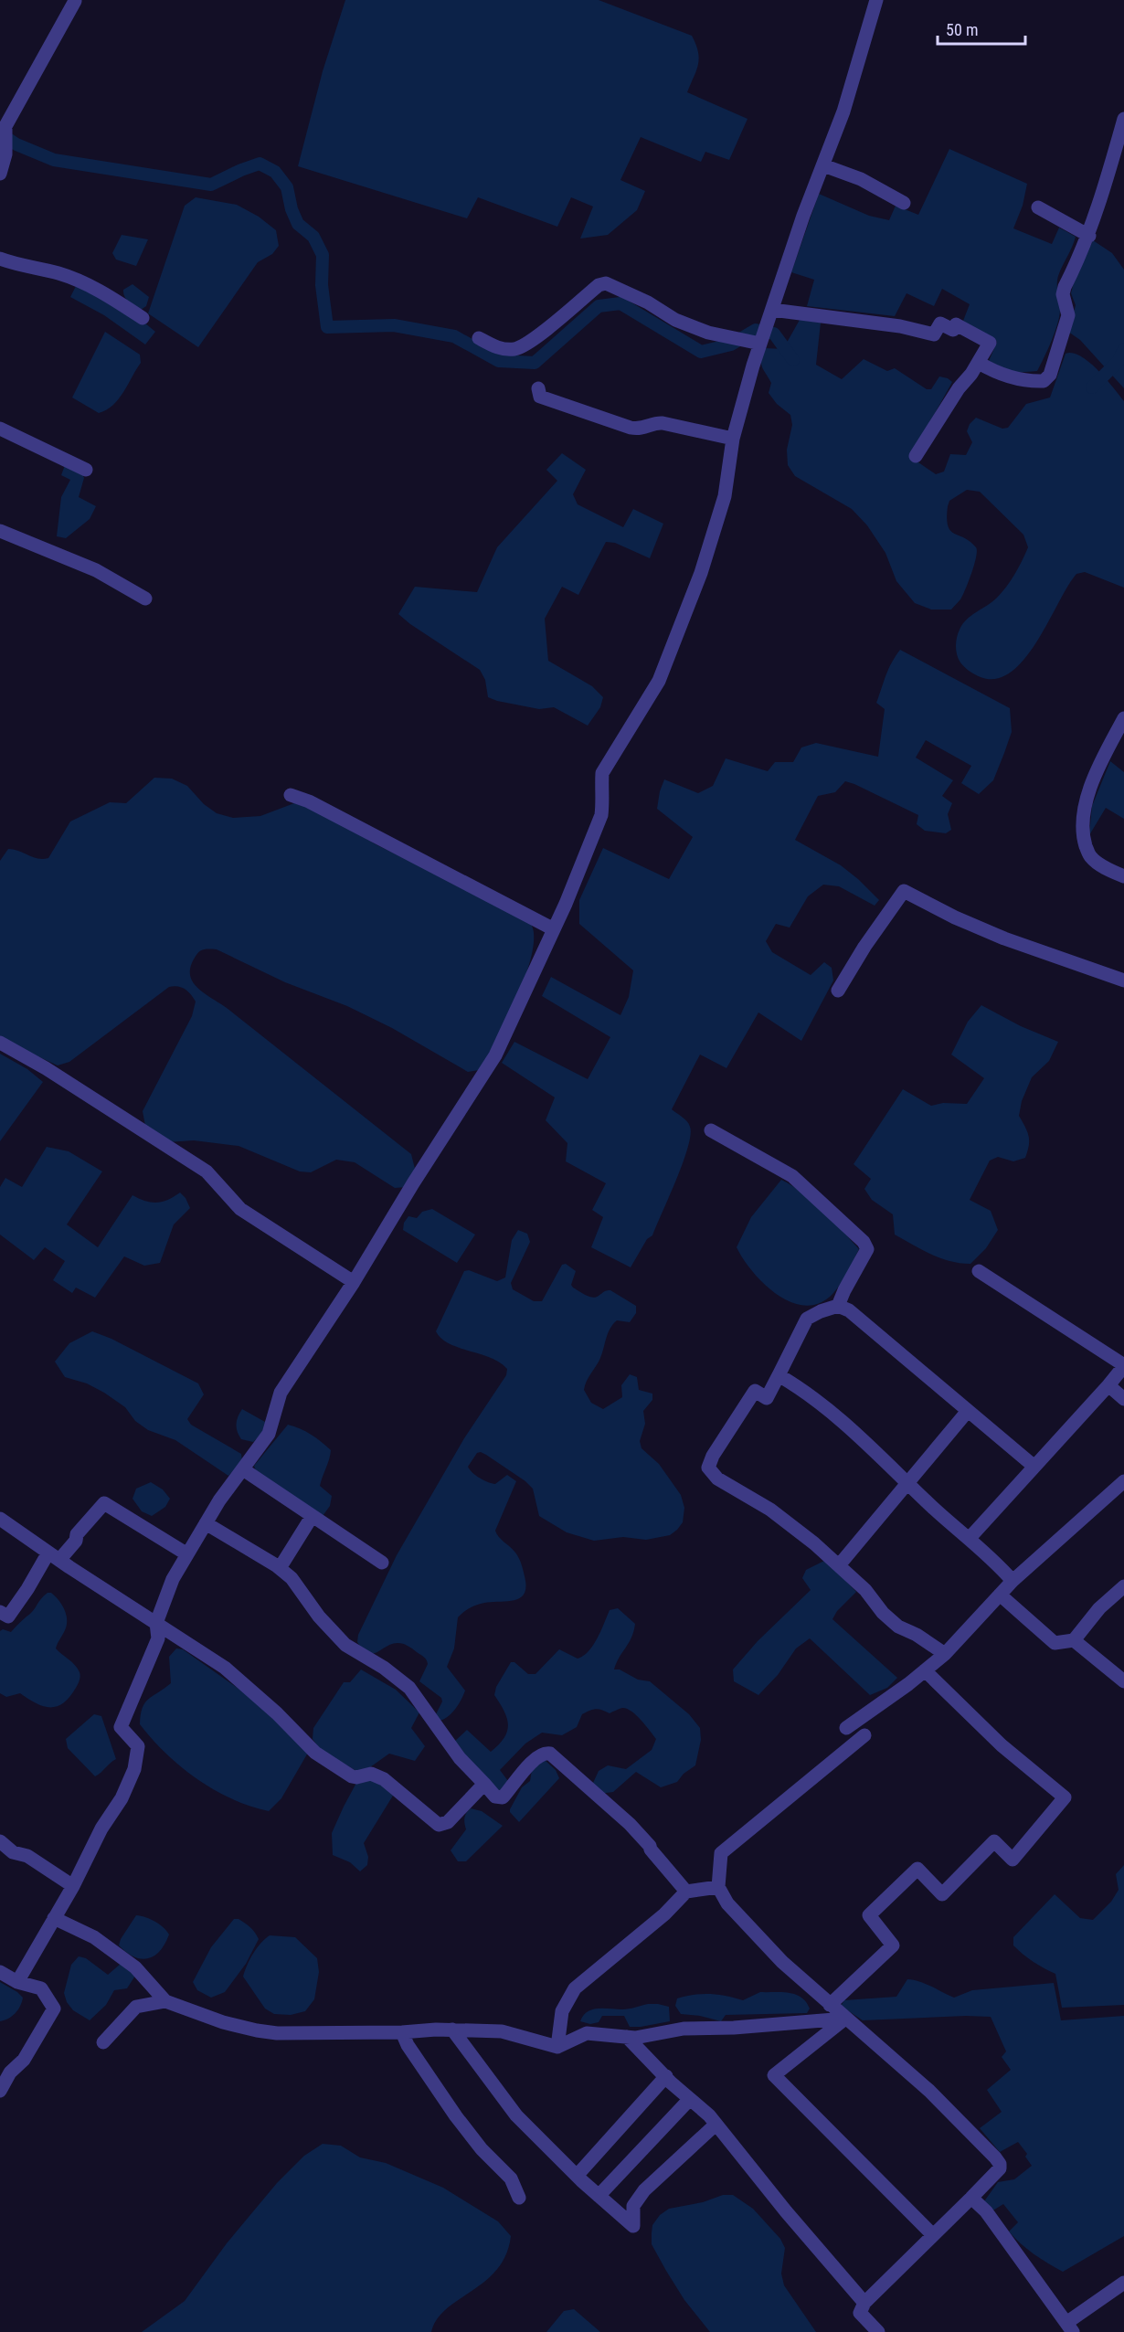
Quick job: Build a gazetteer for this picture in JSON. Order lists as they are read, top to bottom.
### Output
{
  "scale_bar": "50 m"
}
